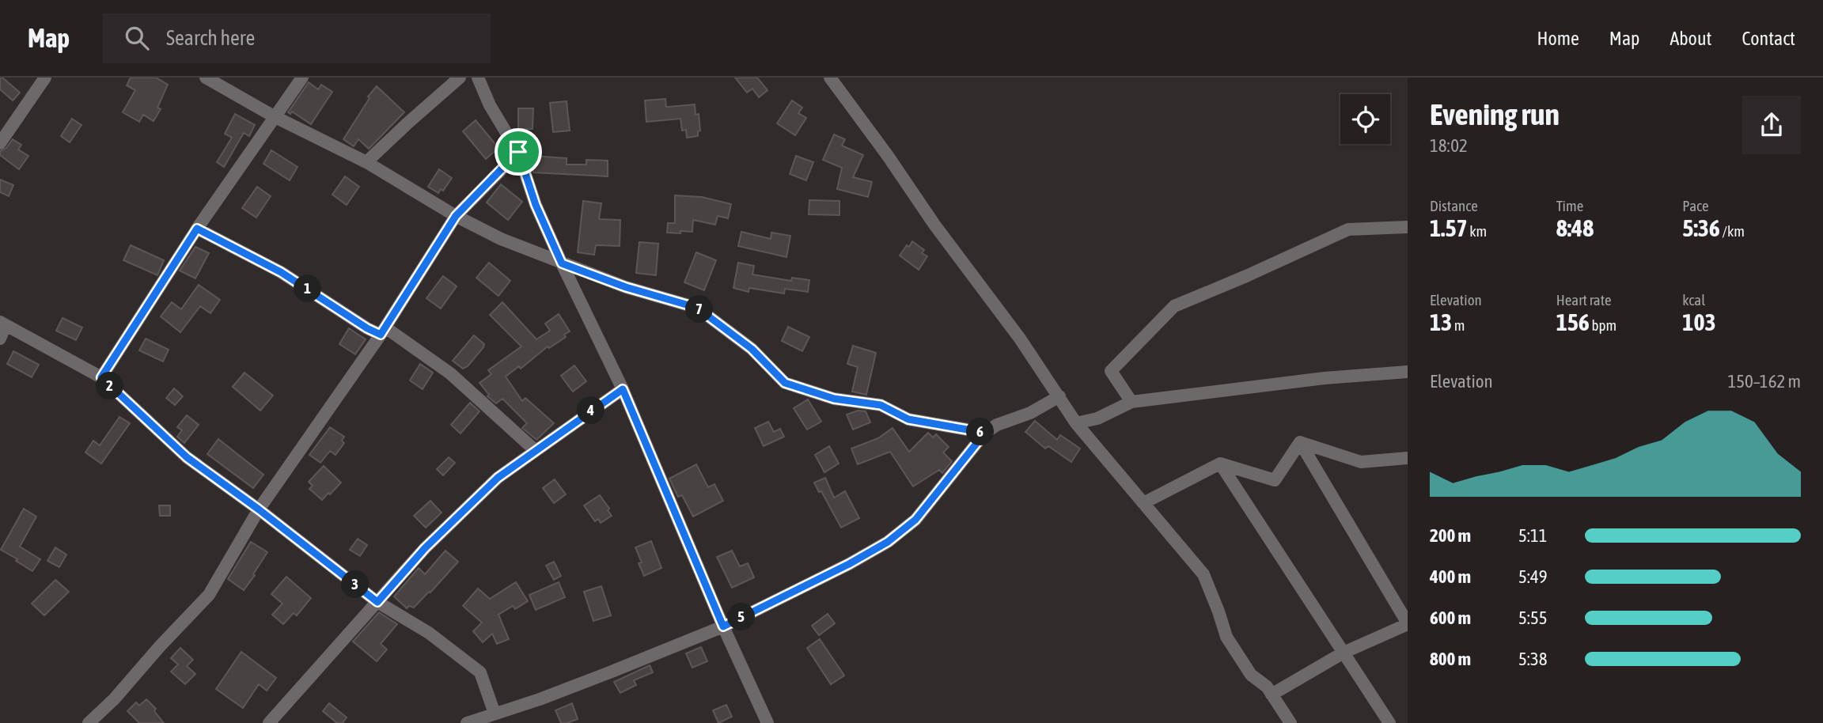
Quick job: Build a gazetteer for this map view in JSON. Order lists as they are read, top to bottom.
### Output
{
  "page": {
    "header": "Map",
    "search": "Search here",
    "nav": [
      "Home",
      "Map",
      "About",
      "Contact"
    ],
    "heading": ["Evening run", "18:02"],
    "stats": [
      ["Distance", "1.57 km"],
      ["Time", "8:48"],
      ["Pace", "5:36 /km"],
      ["Elevation", "13 m"],
      ["Heart rate", "156 bpm"],
      ["kcal", "103"]
    ],
    "pins": [
      "1",
      "7",
      "2",
      "4",
      "6",
      "3",
      "5"
    ],
    "chart": ["Elevation", "150–162 m"],
    "list": [
      {
        "name": "200 m",
        "note": "5:11"
      },
      {
        "name": "400 m",
        "note": "5:49"
      },
      {
        "name": "600 m",
        "note": "5:55"
      },
      {
        "name": "800 m",
        "note": "5:38"
      }
    ]
  }
}
